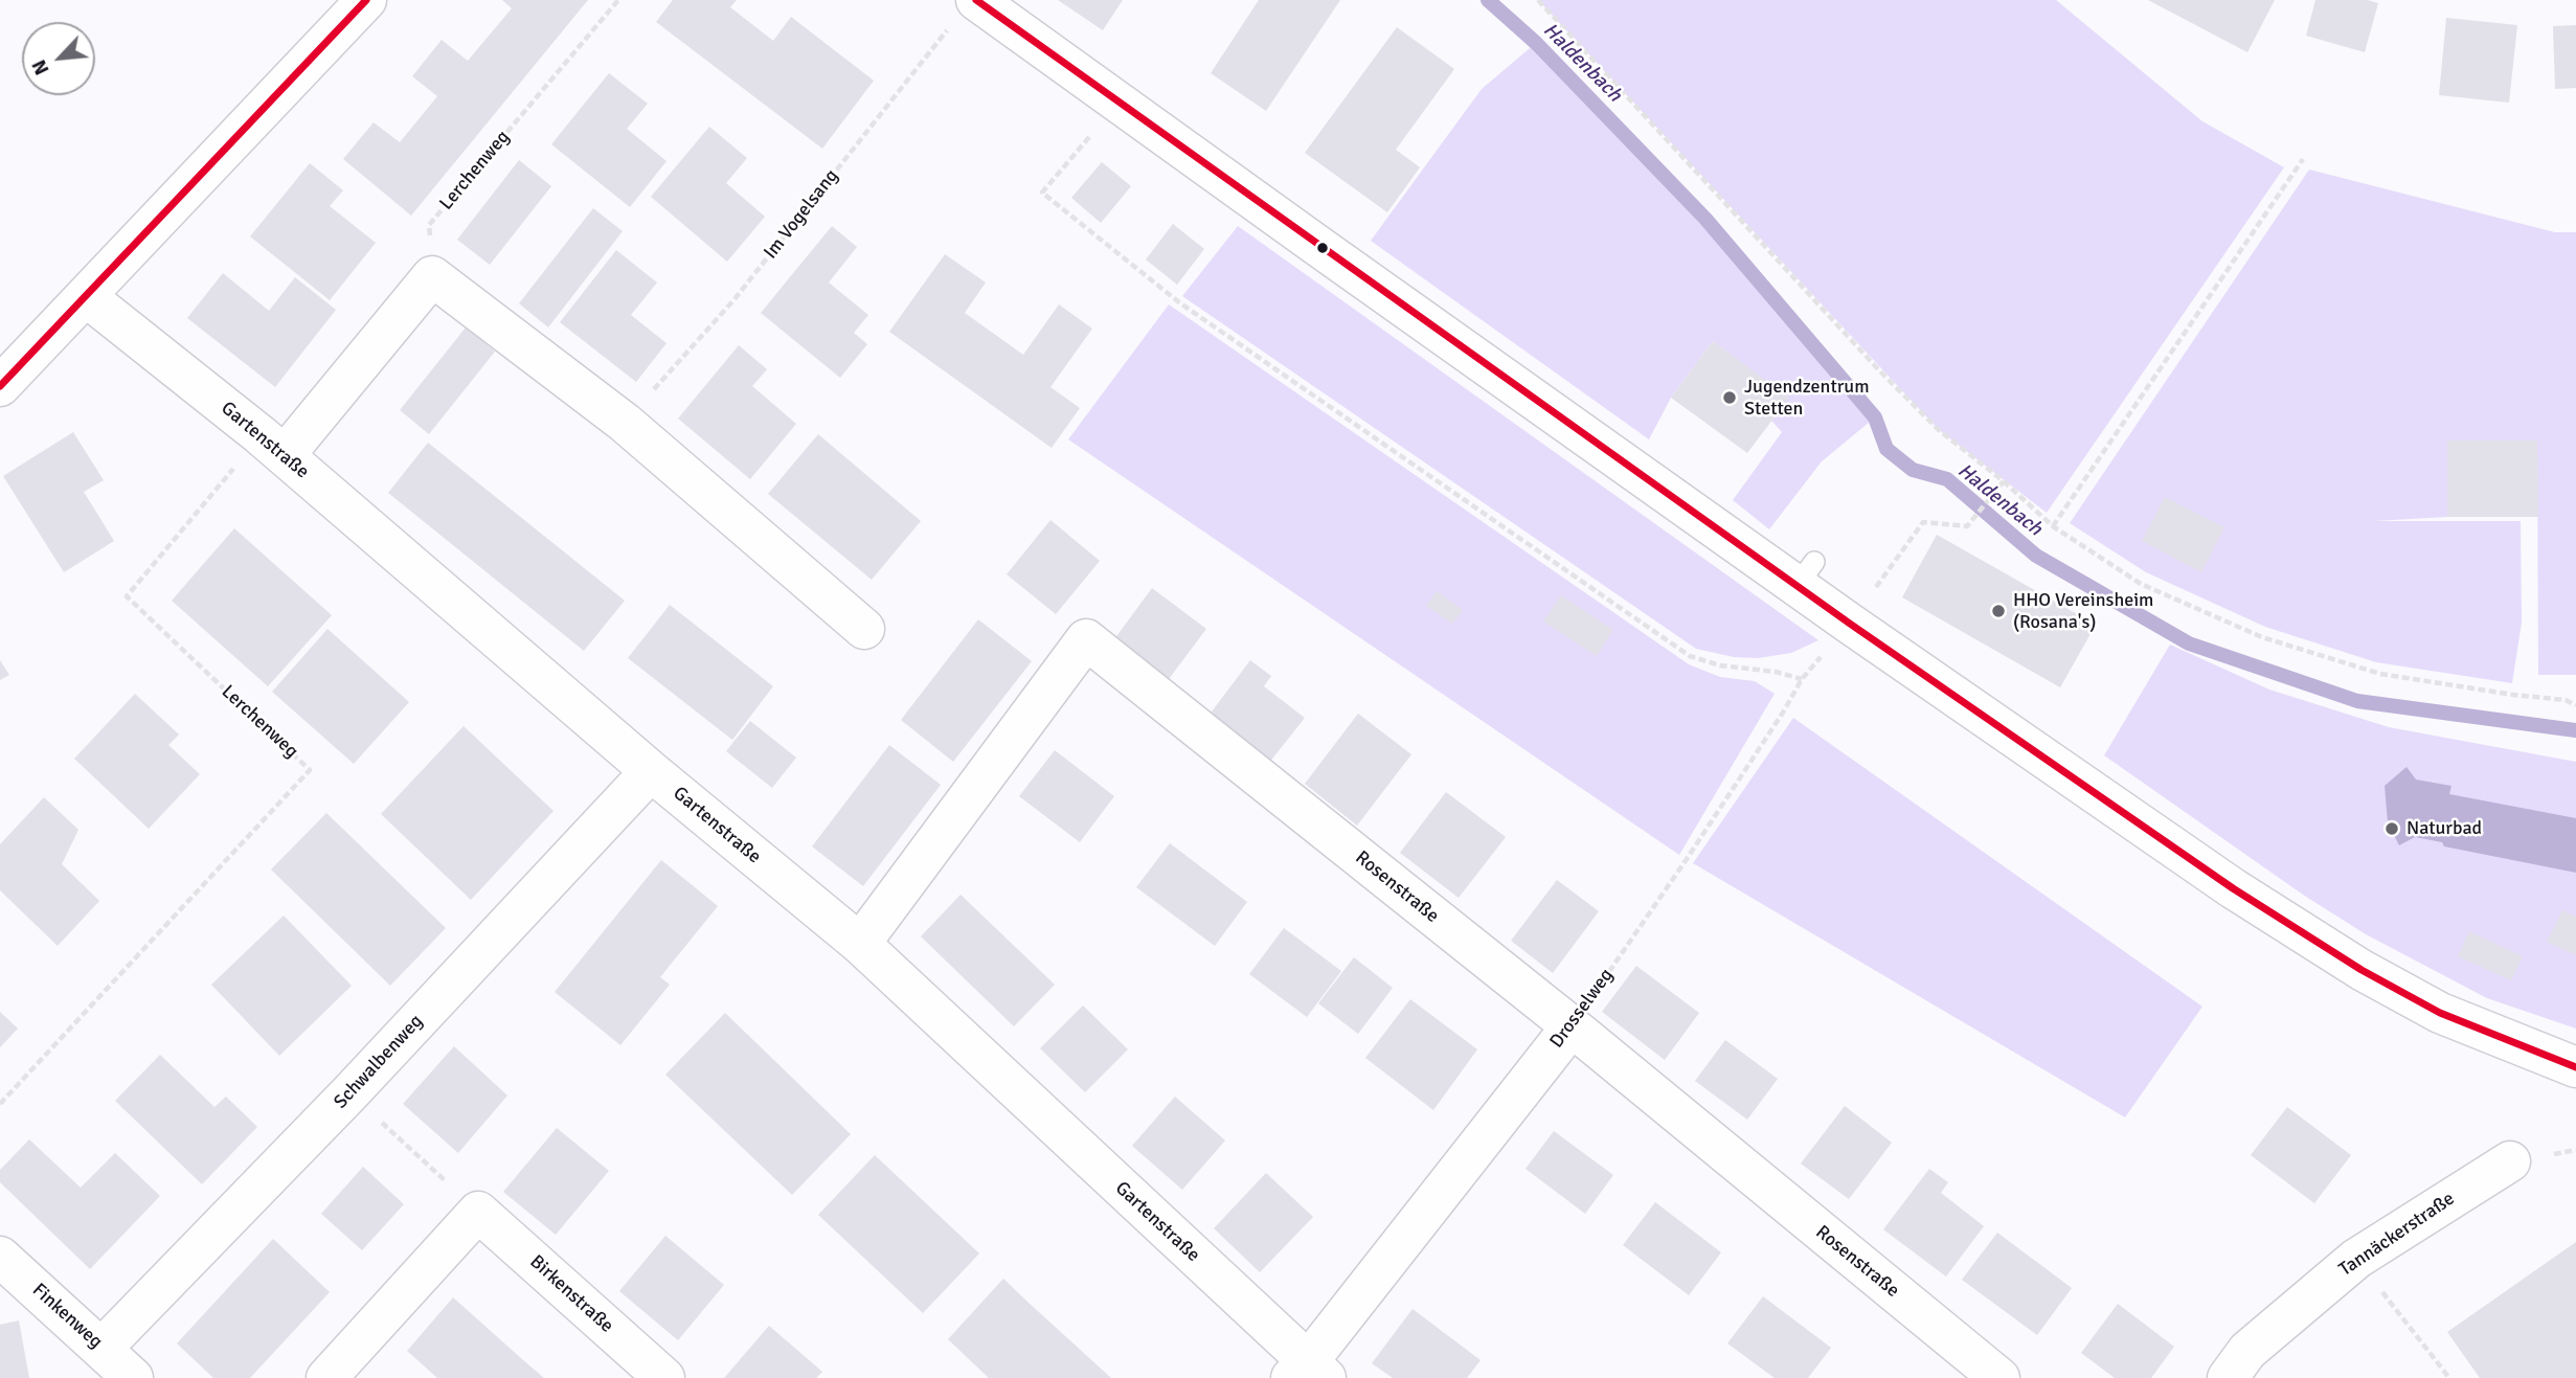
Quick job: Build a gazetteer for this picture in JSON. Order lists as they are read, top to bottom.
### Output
{
  "streets": {
    "street": [
      "Gartenstraße",
      "Rosenstraße",
      "Drosselweg",
      "Schwalbenweg",
      "Tannäckerstraße",
      "Birkenstraße",
      "Finkenweg"
    ],
    "path": ["Lerchenweg", "Im Vogelsang"]
  },
  "crossings": [
    ["Lerchenweg", "Gartenstraße"],
    ["Gartenstraße", "Rosenstraße"],
    ["Gartenstraße", "Drosselweg"],
    ["Gartenstraße", "Schwalbenweg"],
    ["Rosenstraße", "Drosselweg"],
    ["Schwalbenweg", "Finkenweg"]
  ],
  "water": ["Haldenbach"],
  "places": ["Jugendzentrum Stetten", "HHO Vereinsheim (Rosana's)", "Naturbad"],
  "north": "bottom left"
}
